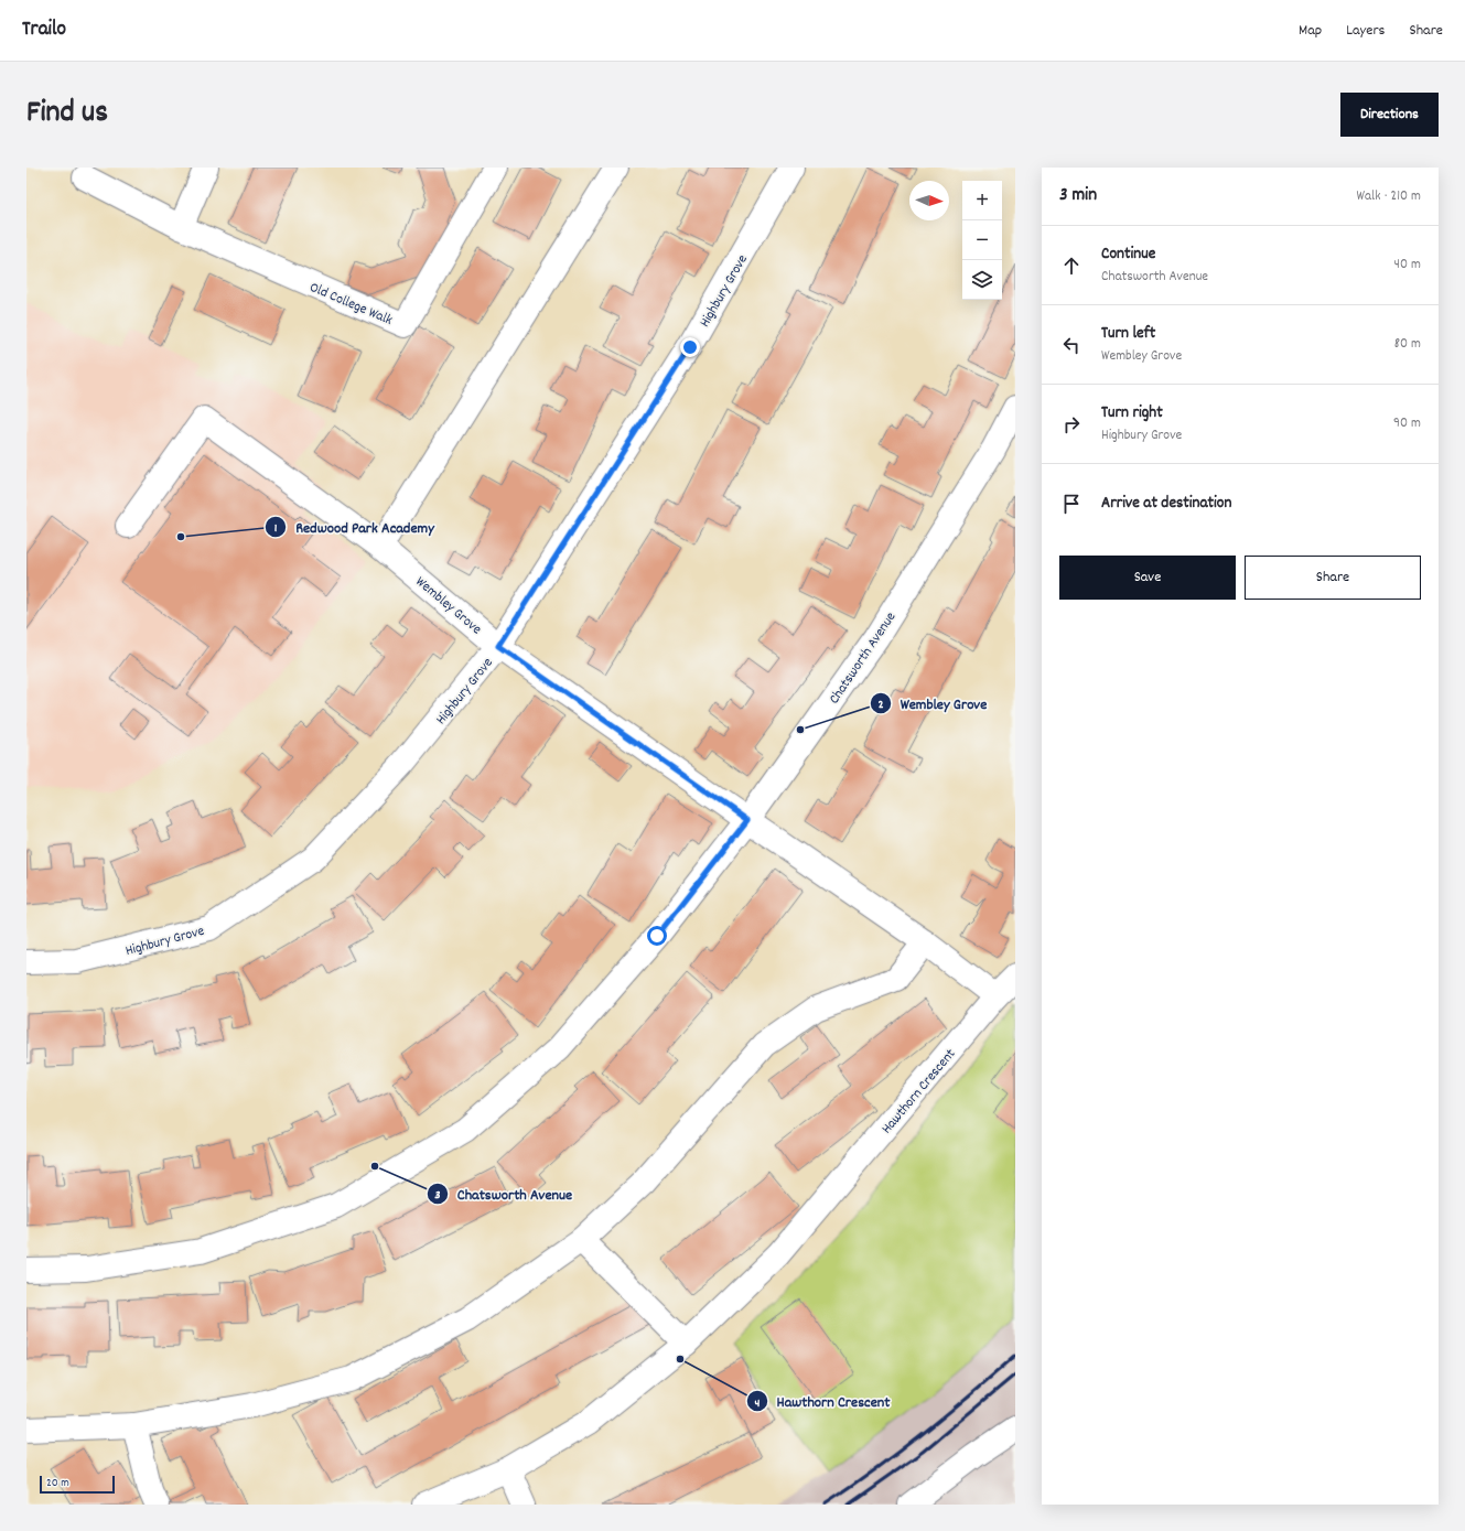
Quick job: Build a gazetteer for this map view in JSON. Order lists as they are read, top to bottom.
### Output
{
  "streets": {
    "street": [
      "Highbury Grove",
      "Old College Walk",
      "Wembley Grove",
      "Chatsworth Avenue",
      "Hawthorn Crescent"
    ]
  },
  "crossings": [
    ["Highbury Grove", "Wembley Grove"],
    ["Wembley Grove", "Chatsworth Avenue"],
    ["Wembley Grove", "Hawthorn Crescent"]
  ],
  "places": [
    "Redwood Park Academy",
    "Wembley Grove",
    "Chatsworth Avenue",
    "Hawthorn Crescent"
  ],
  "scale_bar": "20 m",
  "north": "right",
  "page": {
    "header": "Trailo",
    "nav": ["Map", "Layers", "Share"],
    "title": "Find us",
    "buttons": [
      "Directions",
      ["Save", "Share"]
    ],
    "heading": ["3 min", "Walk · 210 m"],
    "map_buttons": ["+", "−"],
    "list": [
      ["Continue", "Chatsworth Avenue", "40 m"],
      ["Turn left", "Wembley Grove", "80 m"],
      ["Turn right", "Highbury Grove", "90 m"],
      "Arrive at destination"
    ],
    "scale": "20 m"
  }
}
